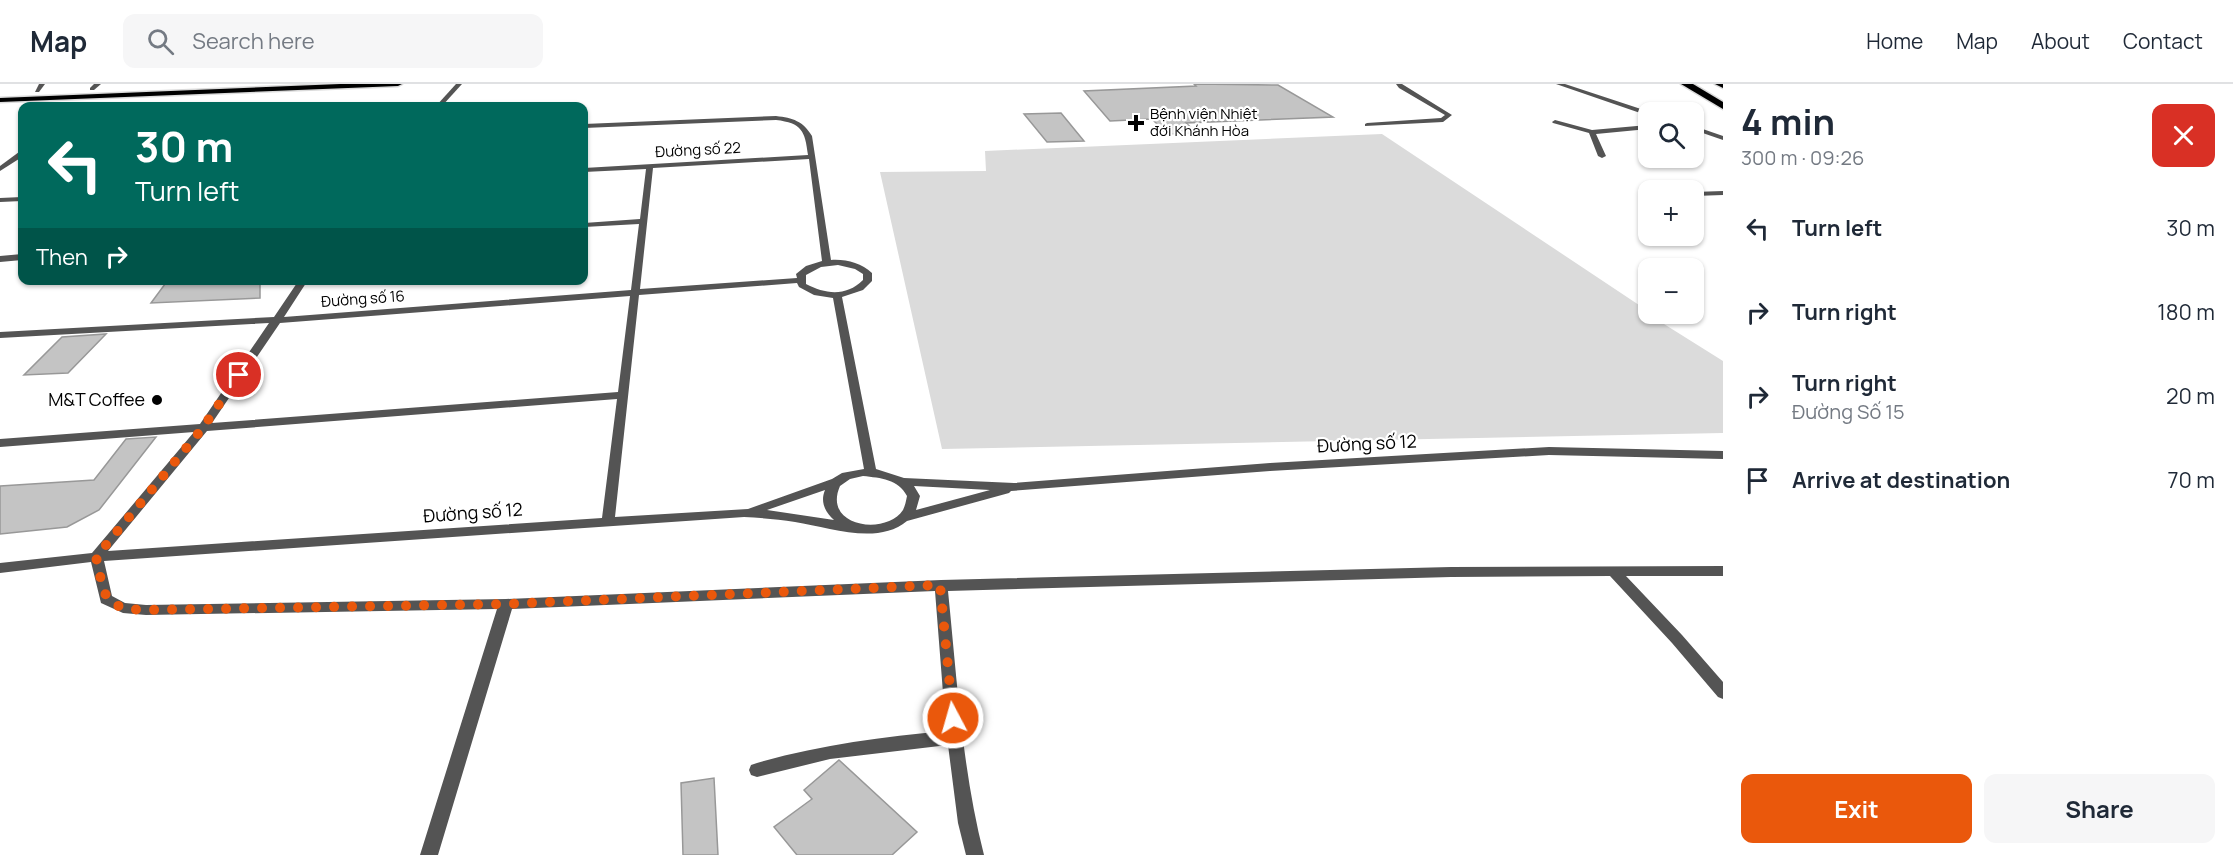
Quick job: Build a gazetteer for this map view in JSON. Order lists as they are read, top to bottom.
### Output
{
  "streets": {
    "street": ["Đường số 22", "Đường số 16", "Đường số 12"]
  },
  "places": {
    "health": ["Bệnh viện Nhiệt đới Khánh Hòa"],
    "other": ["M&T Coffee"]
  },
  "page": {
    "header": "Map",
    "search": "Search here",
    "nav": [
      "Home",
      "Map",
      "About",
      "Contact"
    ],
    "heading": ["4 min", "300 m · 09:26"],
    "map_buttons": ["+", "−"],
    "turn": ["30 m", "Turn left"],
    "list": [
      {
        "name": "Turn left",
        "value": "30 m"
      },
      {
        "name": "Turn right",
        "value": "180 m"
      },
      {
        "name": "Turn right",
        "note": "Đường Số 15",
        "value": "20 m"
      },
      {
        "name": "Arrive at destination",
        "value": "70 m"
      }
    ],
    "then": "Then",
    "buttons": ["Exit", "Share"]
  }
}
